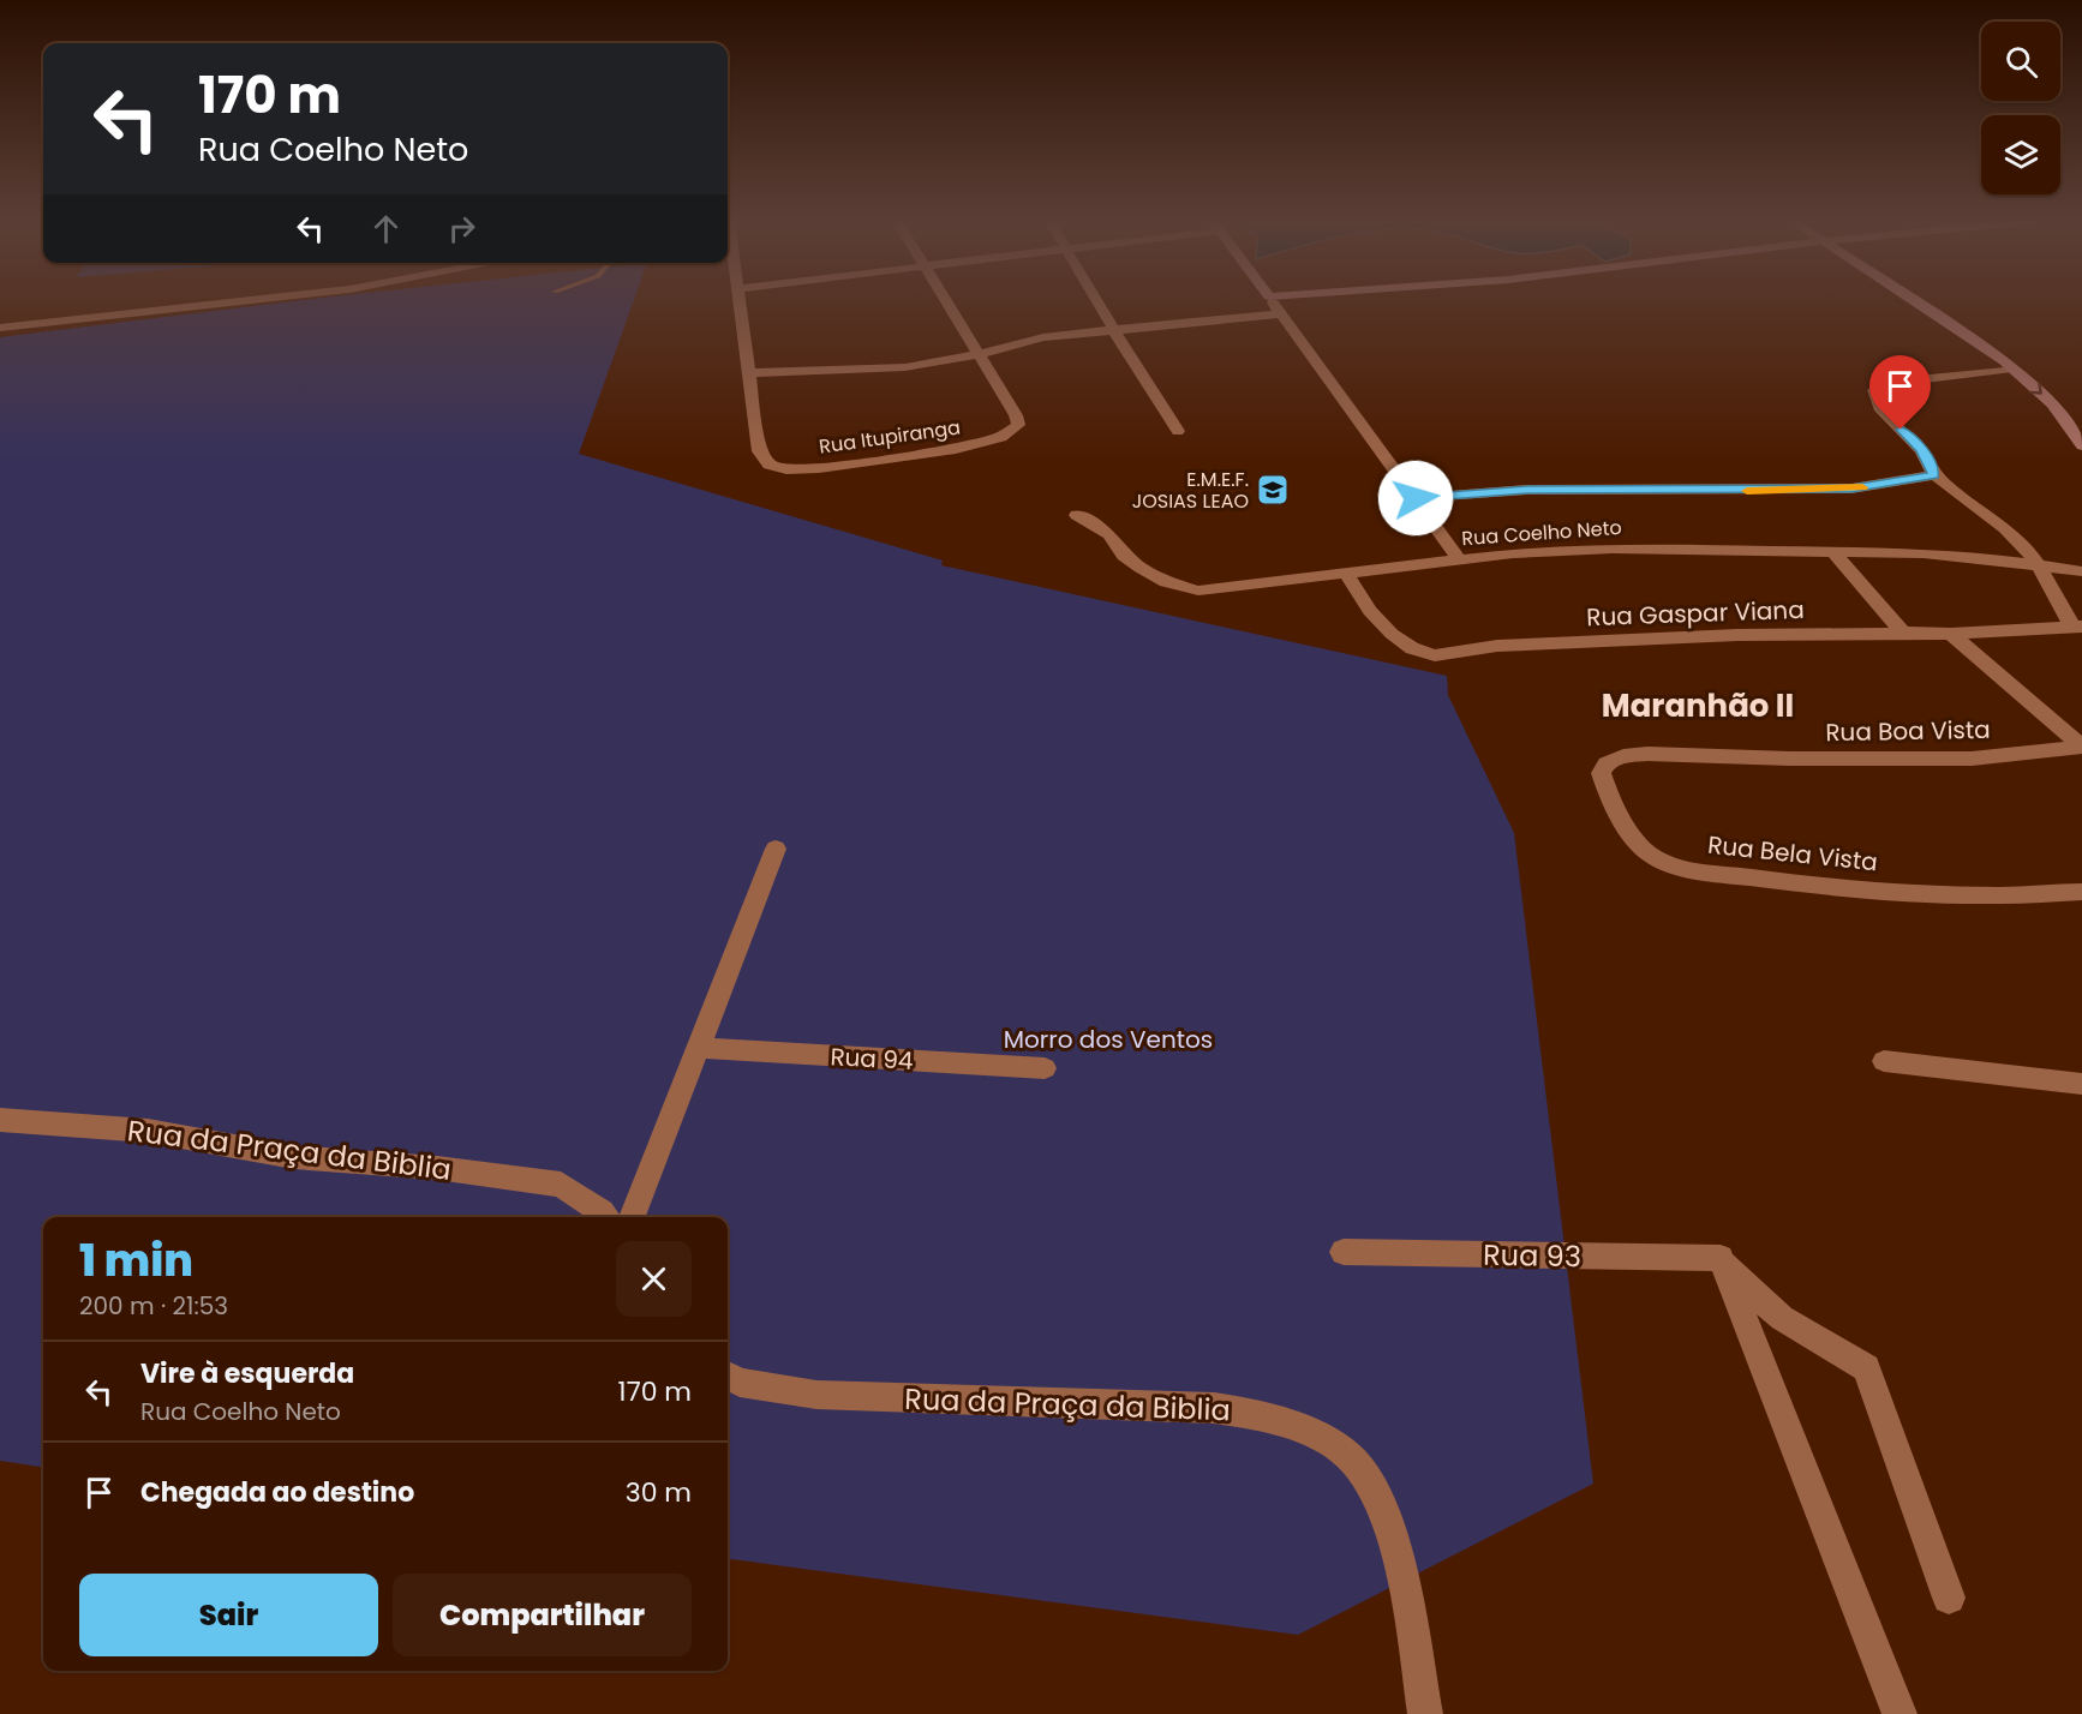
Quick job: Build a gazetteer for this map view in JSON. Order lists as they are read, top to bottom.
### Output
{
  "streets": {
    "street": [
      "Rua Itupiranga",
      "Rua Coelho Neto",
      "Rua Gaspar Viana",
      "Rua Boa Vista",
      "Rua Bela Vista",
      "Rua 94",
      "Rua da Praça da Biblia",
      "Rua 93"
    ]
  },
  "crossings": [
    ["Rua Coelho Neto", "Rua Gaspar Viana"],
    ["Rua Boa Vista", "Rua Bela Vista"]
  ],
  "districts": ["Maranhão II"],
  "parks": ["Morro dos Ventos"],
  "places": {
    "school or university": ["E.M.E.F. JOSIAS LEAO"]
  },
  "page": {
    "turn": ["170 m", "Rua Coelho Neto"],
    "heading": ["1 min", "200 m · 21:53"],
    "list": [
      {
        "name": "Vire à esquerda",
        "note": "Rua Coelho Neto",
        "value": "170 m"
      },
      {
        "name": "Chegada ao destino",
        "value": "30 m"
      }
    ],
    "buttons": ["Sair", "Compartilhar"]
  }
}
